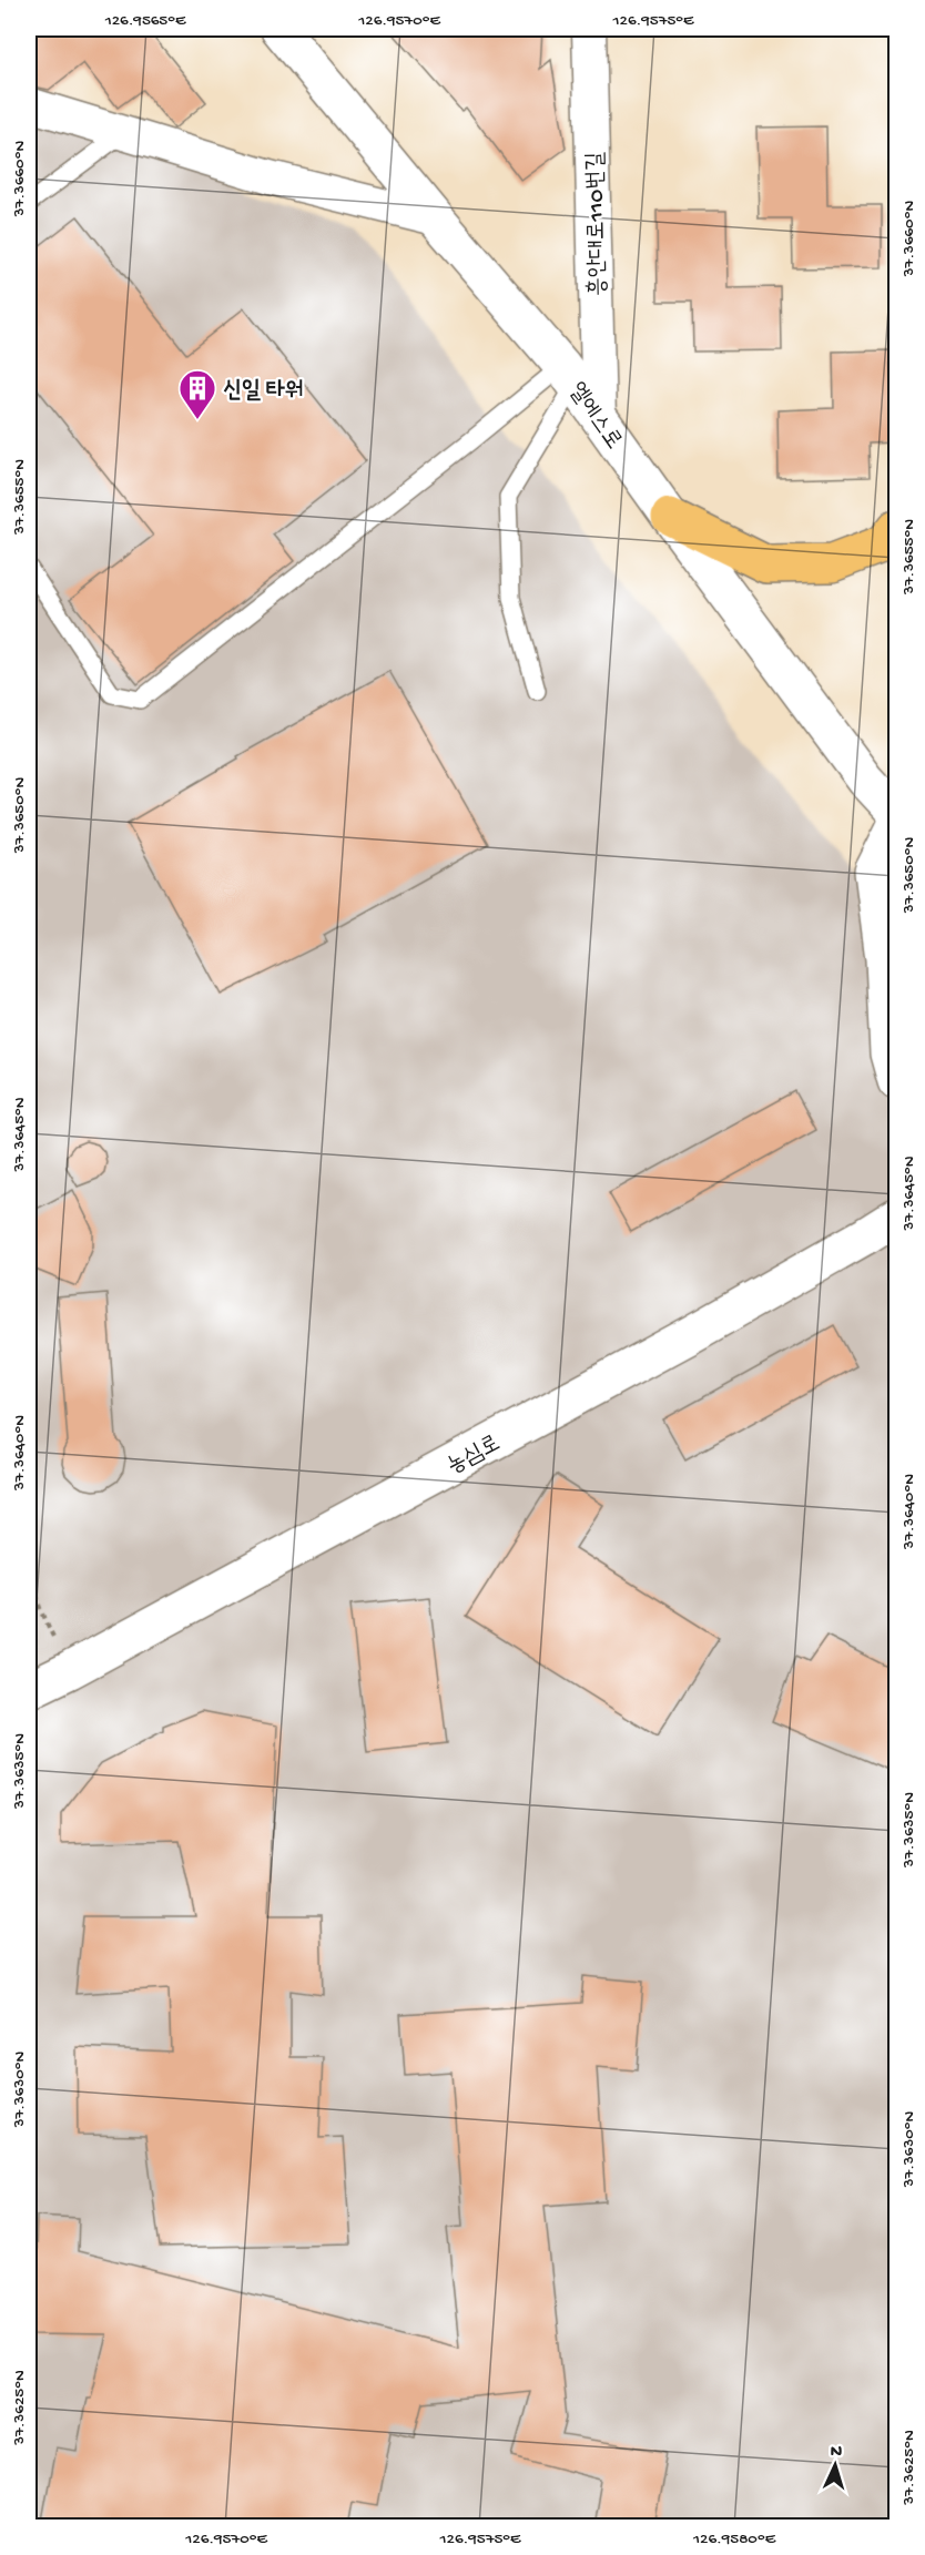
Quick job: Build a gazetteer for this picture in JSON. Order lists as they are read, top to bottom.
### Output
{
  "streets": {
    "street": ["흥안대로110번길", "엘에스로", "농심로"]
  },
  "crossings": [
    ["흥안대로110번길", "엘에스로"]
  ],
  "places": {
    "building": ["신일 타워"]
  },
  "north": "top",
  "coordinates": [
    "126.9565°E",
    "126.9570°E",
    "126.9575°E",
    "37.3660°N",
    "37.3655°N",
    "37.3650°N",
    "37.3645°N",
    "37.3640°N",
    "37.3635°N",
    "37.3630°N",
    "37.3625°N",
    "126.9580°E"
  ]
}
